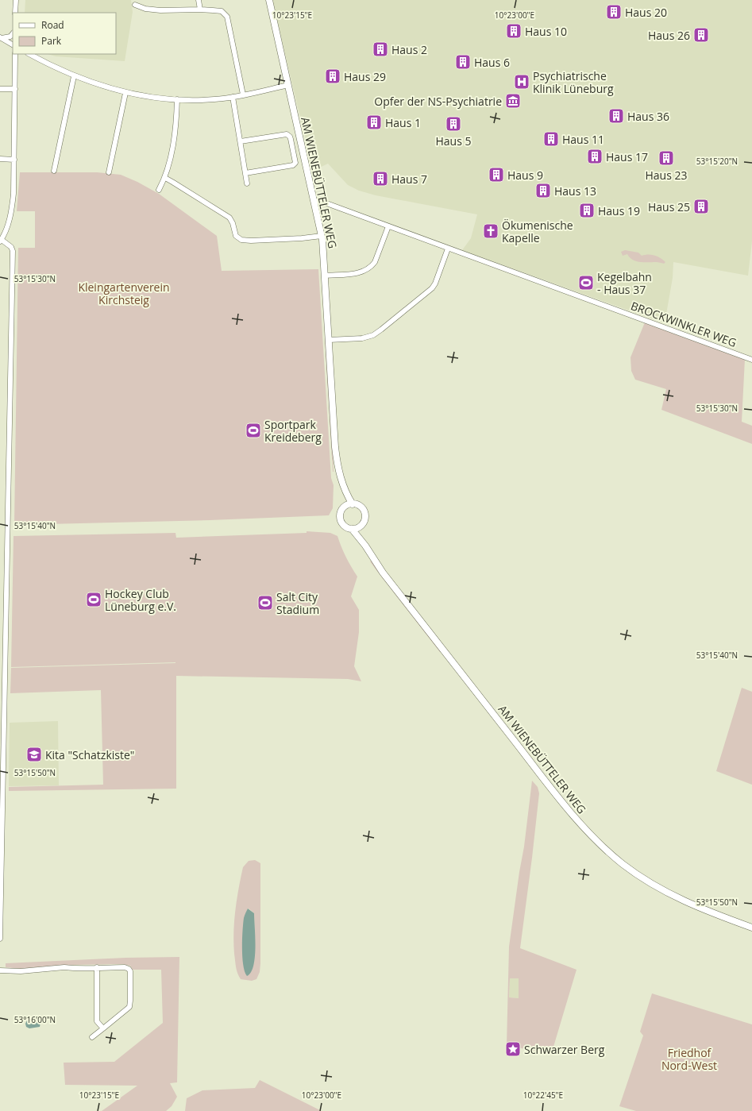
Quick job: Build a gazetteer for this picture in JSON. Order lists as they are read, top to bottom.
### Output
{
  "streets": {
    "street": ["AM WIENEBÜTTELER WEG", "BROCKWINKLER WEG"]
  },
  "crossings": [
    ["AM WIENEBÜTTELER WEG", "BROCKWINKLER WEG"]
  ],
  "parks": ["Kleingartenverein Kirchsteig", "Friedhof Nord-West"],
  "places": {
    "building": [
      "Haus 20",
      "Haus 10",
      "Haus 26",
      "Haus 2",
      "Haus 6",
      "Haus 29",
      "Haus 36",
      "Haus 1",
      "Haus 5",
      "Haus 11",
      "Haus 17",
      "Haus 23",
      "Haus 9",
      "Haus 7",
      "Haus 13",
      "Haus 25",
      "Haus 19"
    ],
    "hospital": ["Psychiatrische Klinik Lüneburg"],
    "museum": ["Opfer der NS-Psychiatrie"],
    "church": ["Ökumenische Kapelle"],
    "sports": [
      "Kegelbahn - Haus 37",
      "Sportpark Kreideberg",
      "Hockey Club Lüneburg e.V.",
      "Salt City Stadium"
    ],
    "school or university": ["Kita \"Schatzkiste\""],
    "place": ["Schwarzer Berg"]
  },
  "legend": ["Road", "Park"],
  "coordinates": [
    "10°23'15\"E",
    "10°23'00\"E",
    "53°15'20\"N",
    "53°15'30\"N",
    "53°15'40\"N",
    "53°15'50\"N",
    "53°16'00\"N",
    "10°22'45\"E"
  ]
}
